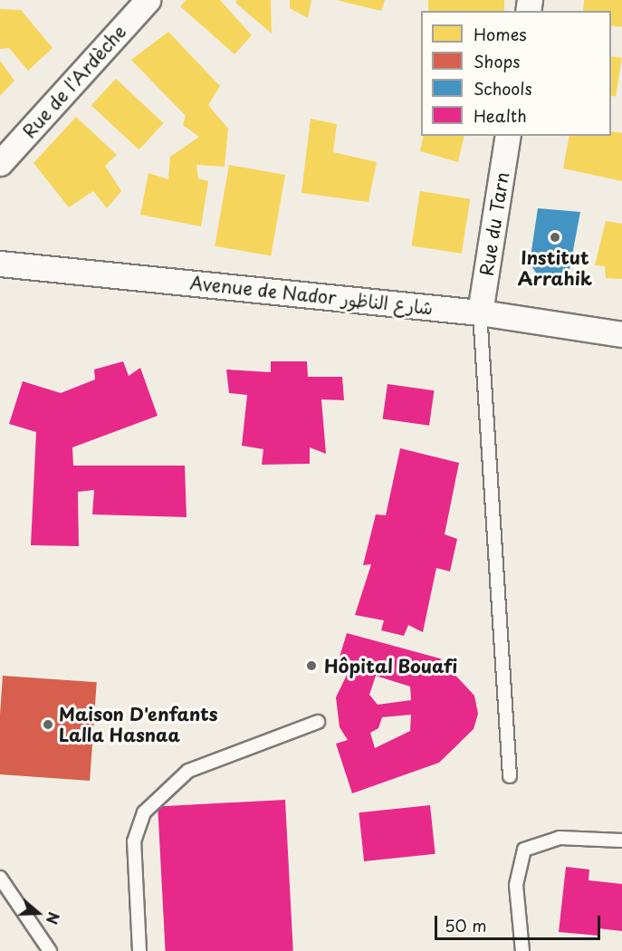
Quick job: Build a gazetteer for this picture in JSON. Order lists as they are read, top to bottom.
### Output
{
  "streets": {
    "street": ["Rue de l'Ardèche", "Rue du Tarn", "Avenue de Nador شارع الناظور"]
  },
  "crossings": [
    ["Rue du Tarn", "Avenue de Nador شارع الناظور"]
  ],
  "places": ["Institut Arrahik", "Hôpital Bouafi", "Maison D'enfants Lalla Hasnaa"],
  "legend": [
    "Homes",
    "Shops",
    "Schools",
    "Health"
  ],
  "scale_bar": "50 m",
  "north": "right"
}
